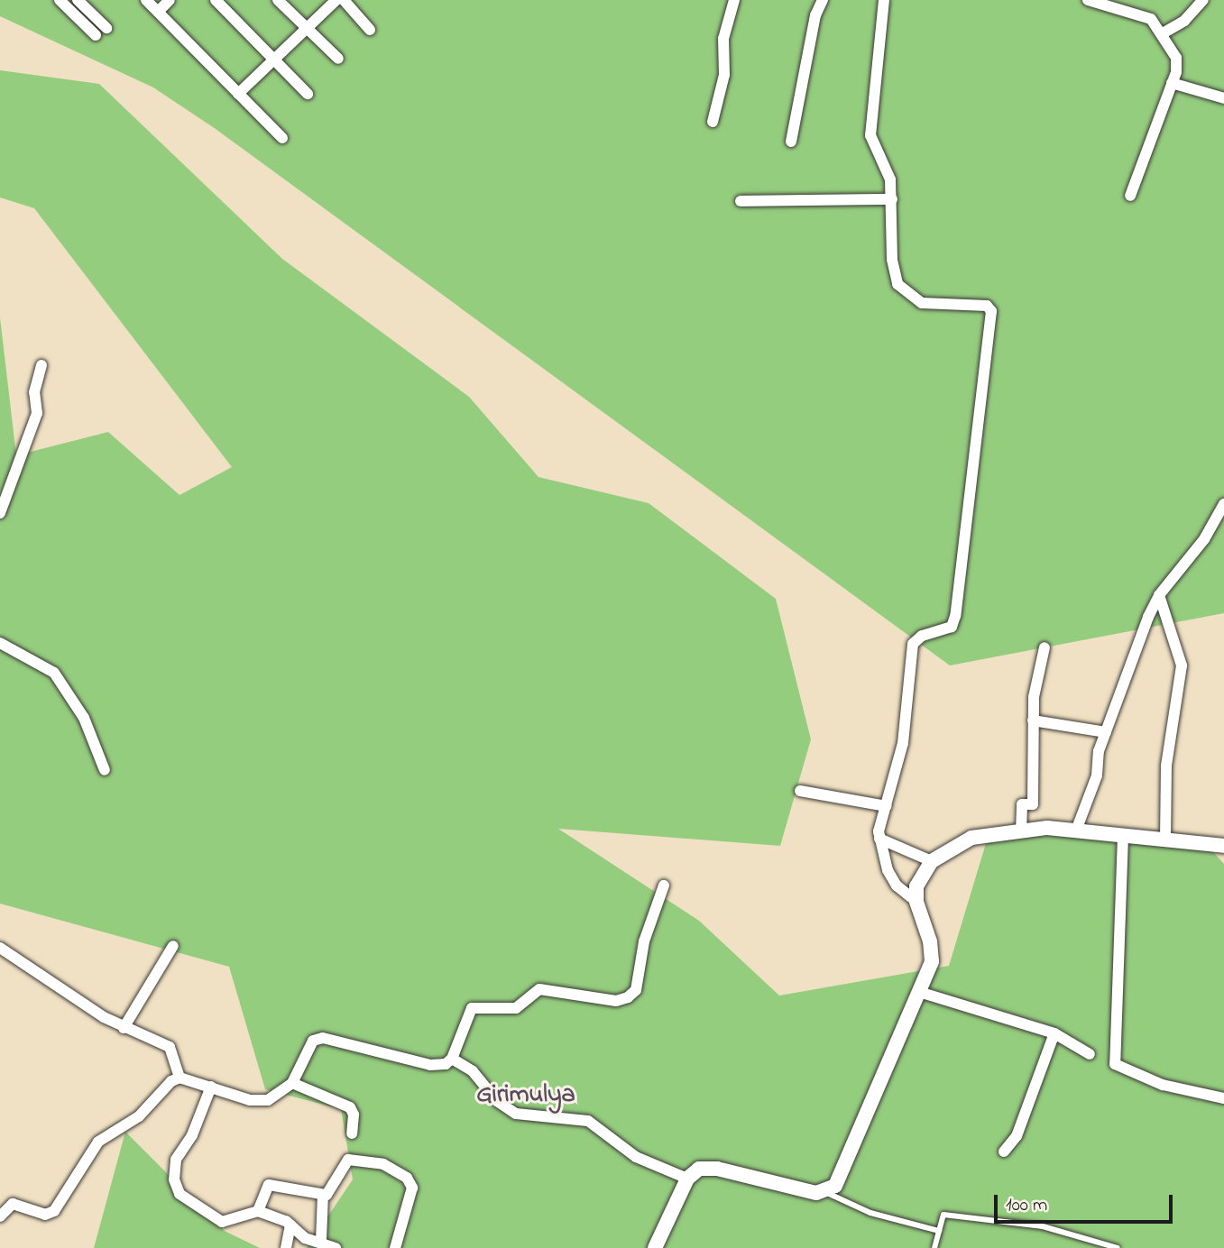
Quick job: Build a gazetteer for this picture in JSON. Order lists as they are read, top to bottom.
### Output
{
  "districts": ["Girimulya"],
  "scale_bar": "100 m"
}
